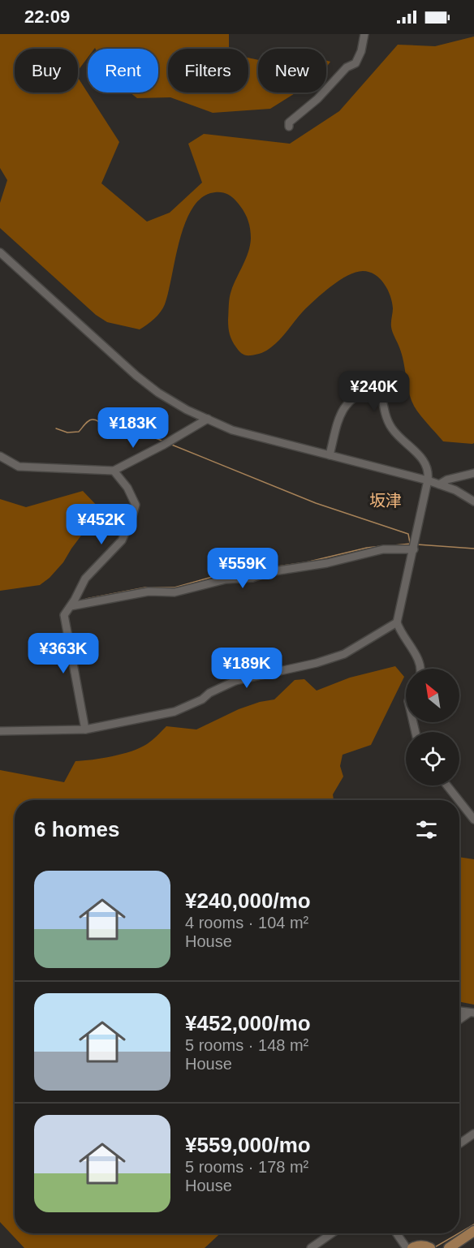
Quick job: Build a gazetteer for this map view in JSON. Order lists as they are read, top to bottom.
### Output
{
  "districts": ["坂津"],
  "north": "top left",
  "page": {
    "status": "22:09",
    "chip": [
      "Buy",
      "Rent",
      "Filters",
      "New"
    ],
    "price": [
      "¥240K",
      "¥183K",
      "¥452K",
      "¥559K",
      "¥363K",
      "¥189K"
    ],
    "heading": "6 homes",
    "list": [
      {
        "name": "¥240,000/mo",
        "note": "4 rooms · 104 m² · House"
      },
      {
        "name": "¥452,000/mo",
        "note": "5 rooms · 148 m² · House"
      },
      {
        "name": "¥559,000/mo",
        "note": "5 rooms · 178 m² · House"
      }
    ]
  }
}
